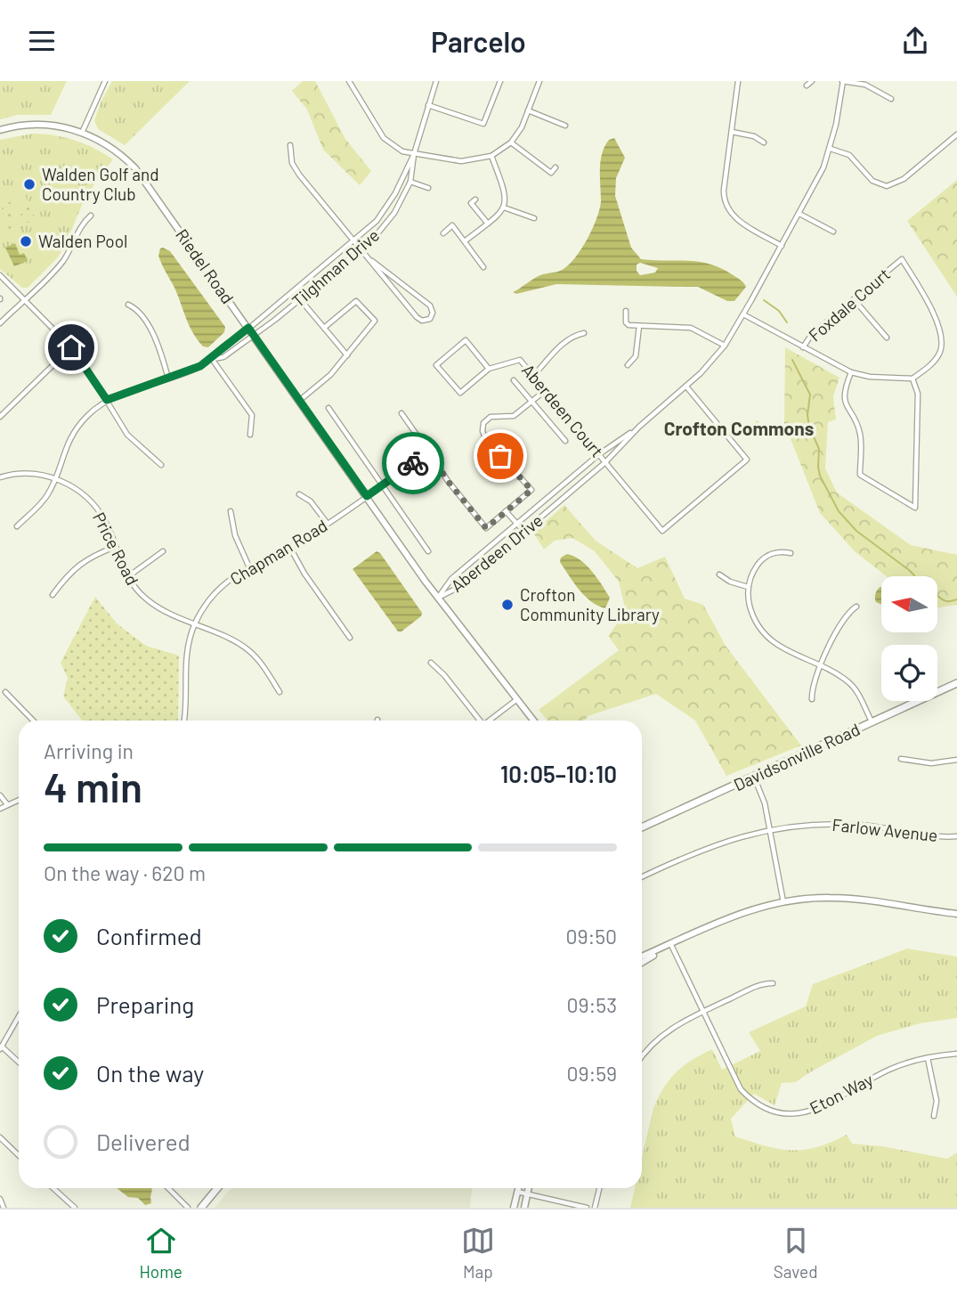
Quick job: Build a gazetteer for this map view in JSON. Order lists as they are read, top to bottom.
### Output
{
  "streets": {
    "main road": ["Davidsonville Road"],
    "street": [
      "Riedel Road",
      "Tilghman Drive",
      "Foxdale Court",
      "Aberdeen Court",
      "Price Road",
      "Chapman Road",
      "Aberdeen Drive",
      "Farlow Avenue",
      "Eton Way"
    ]
  },
  "crossings": [
    ["Riedel Road", "Tilghman Drive"],
    ["Riedel Road", "Chapman Road"],
    ["Riedel Road", "Aberdeen Drive"],
    ["Aberdeen Court", "Aberdeen Drive"],
    ["Price Road", "Chapman Road"]
  ],
  "districts": ["Crofton Commons"],
  "places": ["Walden Golf and Country Club", "Walden Pool", "Crofton Community Library"],
  "north": "left",
  "page": {
    "header": "Parcelo",
    "heading": ["4 min", "Arriving in", "10:05–10:10"],
    "bar": "On the way · 620 m",
    "list": [
      ["Confirmed", "09:50"],
      ["Preparing", "09:53"],
      ["On the way", "09:59"],
      "Delivered"
    ],
    "tabs": ["Home", "Map", "Saved"]
  }
}
